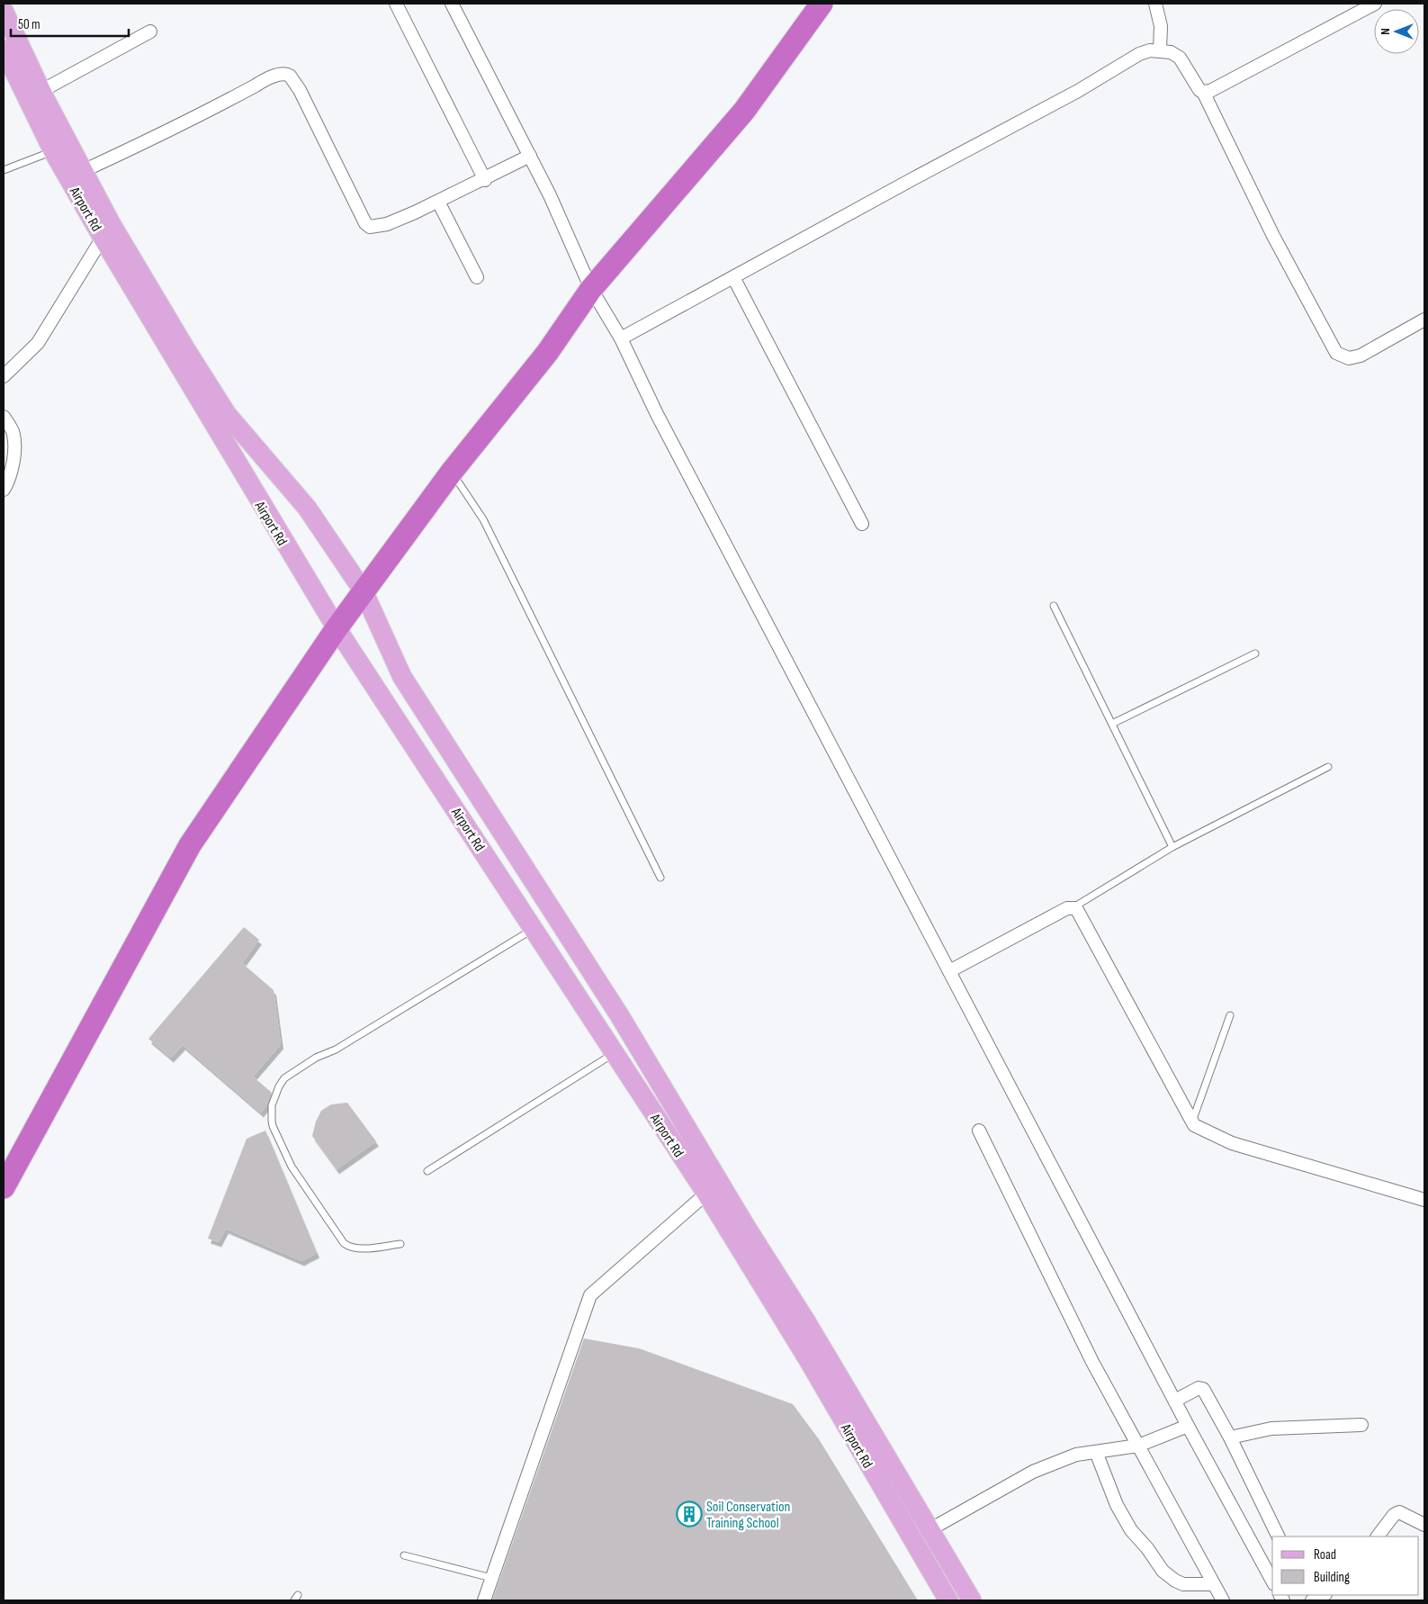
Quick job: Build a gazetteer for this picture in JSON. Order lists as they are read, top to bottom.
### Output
{
  "streets": {
    "main road": ["Airport Rd"]
  },
  "places": {
    "building": ["Soil Conservation Training School"]
  },
  "legend": ["Road", "Building"],
  "scale_bar": "50 m",
  "north": "left"
}
